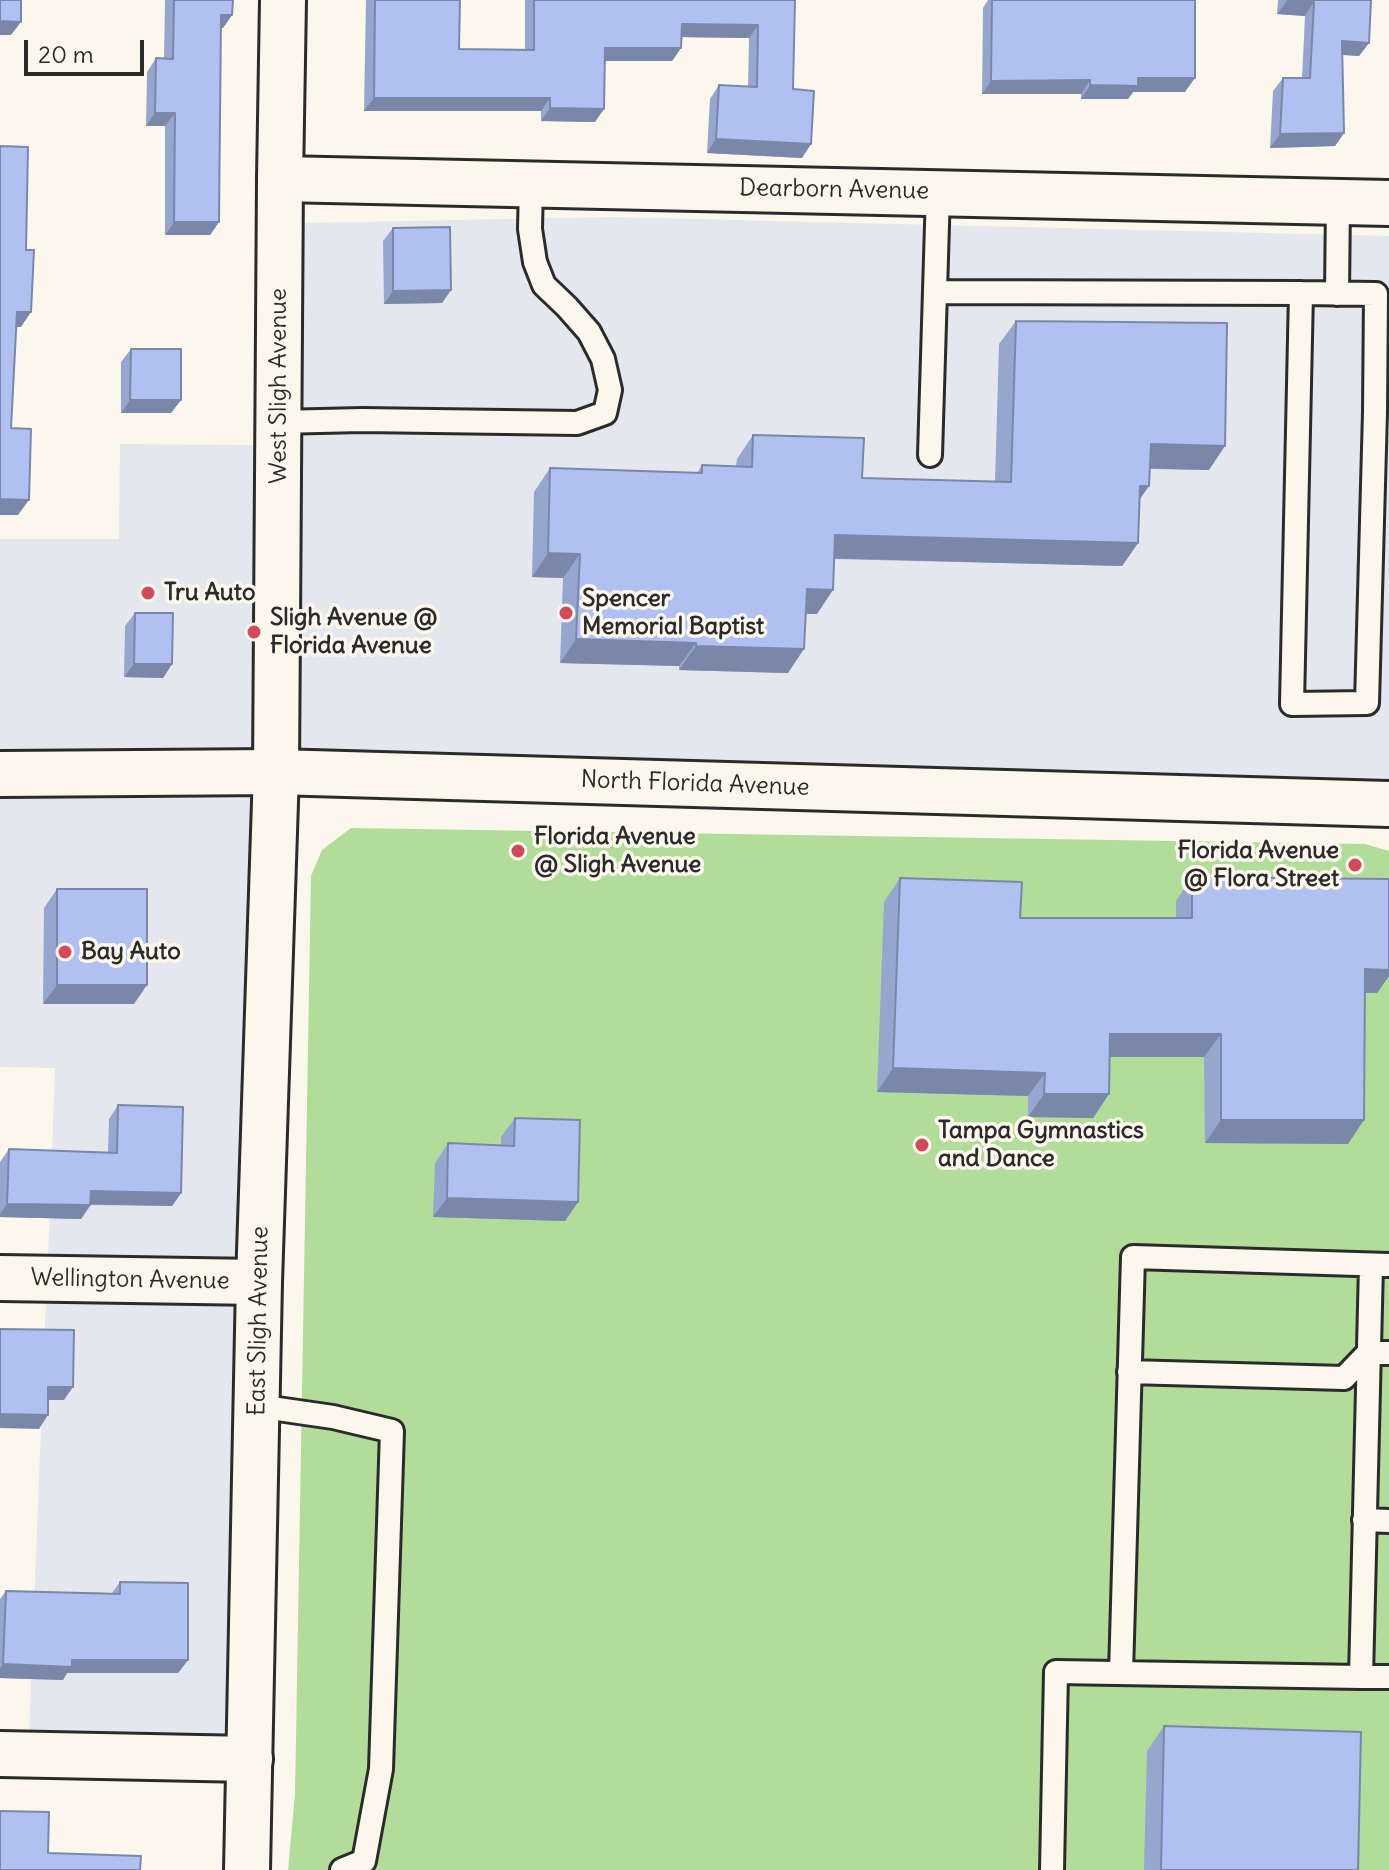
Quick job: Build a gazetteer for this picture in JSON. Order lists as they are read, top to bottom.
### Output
{
  "streets": {
    "main road": [
      "Dearborn Avenue",
      "West Sligh Avenue",
      "North Florida Avenue",
      "Wellington Avenue",
      "East Sligh Avenue"
    ]
  },
  "crossings": [
    ["Dearborn Avenue", "West Sligh Avenue"],
    ["West Sligh Avenue", "North Florida Avenue"],
    ["West Sligh Avenue", "East Sligh Avenue"],
    ["North Florida Avenue", "East Sligh Avenue"],
    ["Wellington Avenue", "East Sligh Avenue"]
  ],
  "places": [
    "Tru Auto",
    "Spencer Memorial Baptist",
    "Sligh Avenue @ Florida Avenue",
    "Florida Avenue @ Sligh Avenue",
    "Florida Avenue @ Flora Street",
    "Bay Auto",
    "Tampa Gymnastics and Dance"
  ],
  "scale_bar": "20 m"
}
